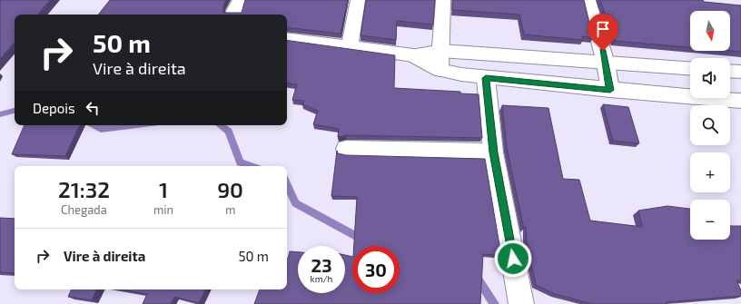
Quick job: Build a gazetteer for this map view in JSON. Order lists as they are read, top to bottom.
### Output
{
  "north": "bottom",
  "page": {
    "map_buttons": ["+", "−"],
    "turn": ["50 m", "Vire à direita"],
    "then": "Depois",
    "eta": [
      "21:32",
      "Chegada",
      "1",
      "min",
      "90",
      "m"
    ],
    "list": [
      {
        "name": "Vire à direita",
        "value": "50 m"
      }
    ],
    "speed": "23 km/h",
    "limit": "30"
  }
}
